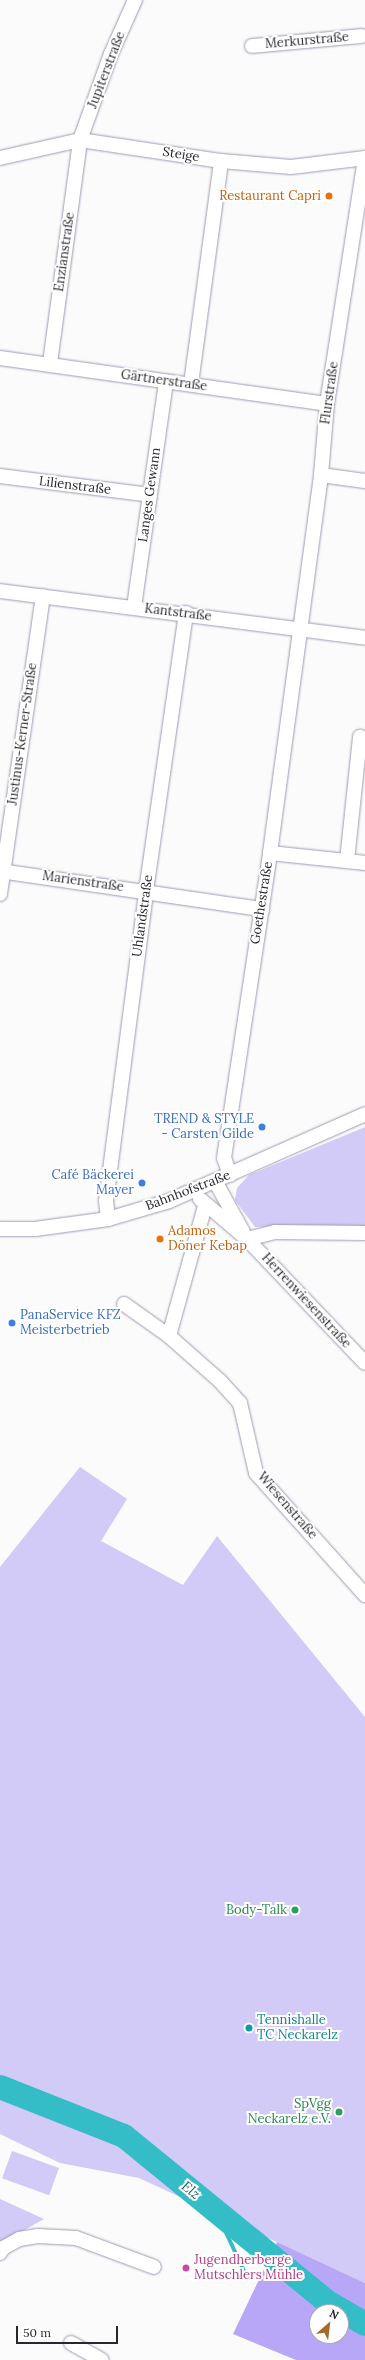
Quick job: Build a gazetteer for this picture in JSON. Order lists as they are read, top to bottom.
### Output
{
  "streets": {
    "street": [
      "Merkurstraße",
      "Jupiterstraße",
      "Steige",
      "Enzianstraße",
      "Gärtnerstraße",
      "Flurstraße",
      "Lilienstraße",
      "Langes Gewann",
      "Kantstraße",
      "Justinus-Kerner-Straße",
      "Marienstraße",
      "Goethestraße",
      "Uhlandstraße",
      "Bahnhofstraße",
      "Herrenwiesenstraße",
      "Wiesenstraße"
    ]
  },
  "crossings": [
    ["Jupiterstraße", "Steige"],
    ["Jupiterstraße", "Enzianstraße"],
    ["Steige", "Enzianstraße"],
    ["Steige", "Flurstraße"],
    ["Enzianstraße", "Gärtnerstraße"],
    ["Gärtnerstraße", "Flurstraße"],
    ["Gärtnerstraße", "Langes Gewann"],
    ["Flurstraße", "Kantstraße"],
    ["Flurstraße", "Goethestraße"],
    ["Lilienstraße", "Langes Gewann"],
    ["Langes Gewann", "Kantstraße"],
    ["Kantstraße", "Justinus-Kerner-Straße"],
    ["Kantstraße", "Goethestraße"],
    ["Kantstraße", "Uhlandstraße"],
    ["Justinus-Kerner-Straße", "Marienstraße"],
    ["Marienstraße", "Goethestraße"],
    ["Marienstraße", "Uhlandstraße"],
    ["Goethestraße", "Bahnhofstraße"],
    ["Uhlandstraße", "Bahnhofstraße"],
    ["Bahnhofstraße", "Herrenwiesenstraße"]
  ],
  "water": ["Elz"],
  "places": [
    "Restaurant Capri",
    "TREND & STYLE - Carsten Gilde",
    "Café Bäckerei Mayer",
    "Adamos Döner Kebap",
    "PanaService KFZ Meisterbetrieb",
    "Body-Talk",
    "Tennishalle TC Neckarelz",
    "SpVgg Neckarelz e.V.",
    "Jugendherberge Mutschlers Mühle"
  ],
  "scale_bar": "50 m",
  "north": "top right"
}
